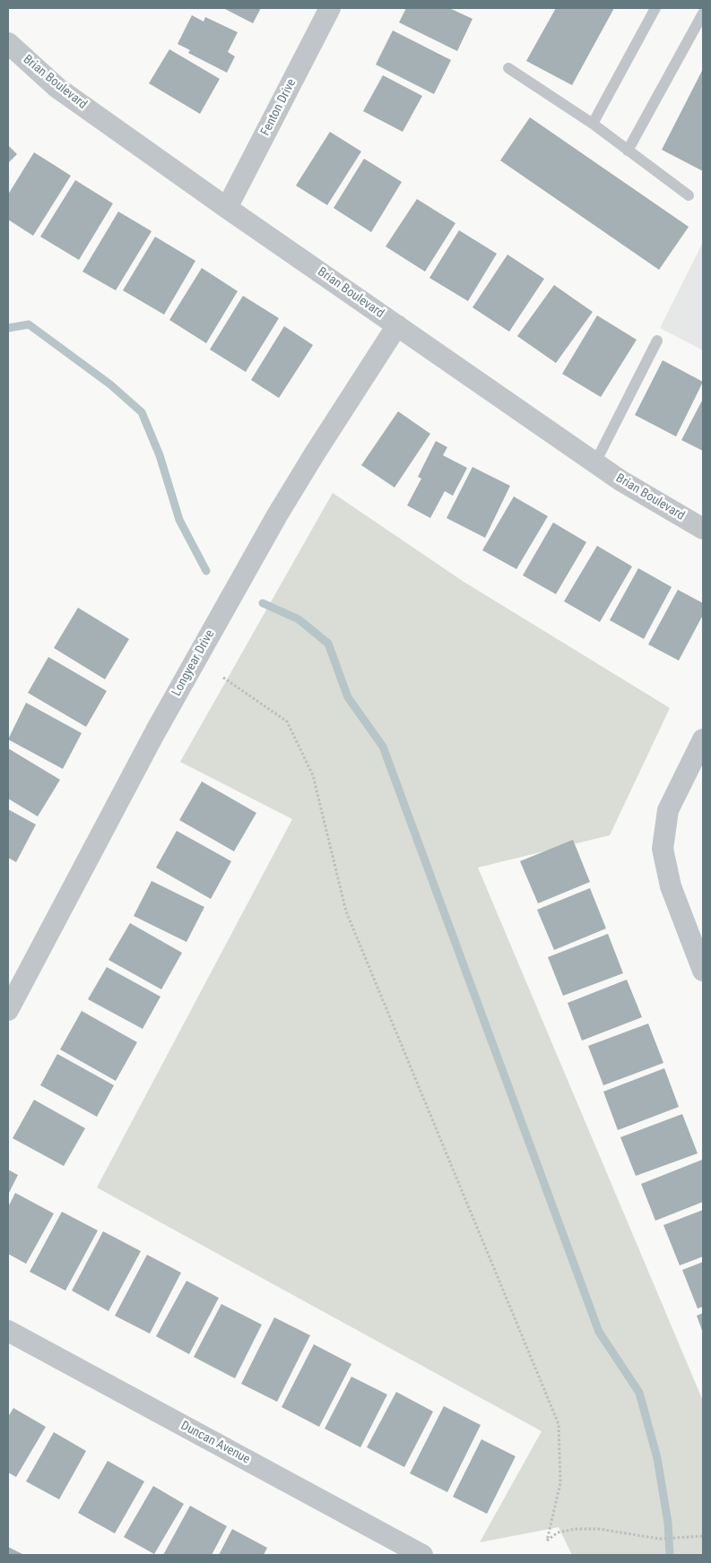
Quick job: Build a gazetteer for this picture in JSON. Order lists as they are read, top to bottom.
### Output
{
  "streets": {
    "street": [
      "Brian Boulevard",
      "Fenton Drive",
      "Longyear Drive",
      "Duncan Avenue"
    ]
  },
  "crossings": [
    ["Brian Boulevard", "Fenton Drive"],
    ["Brian Boulevard", "Longyear Drive"]
  ]
}
